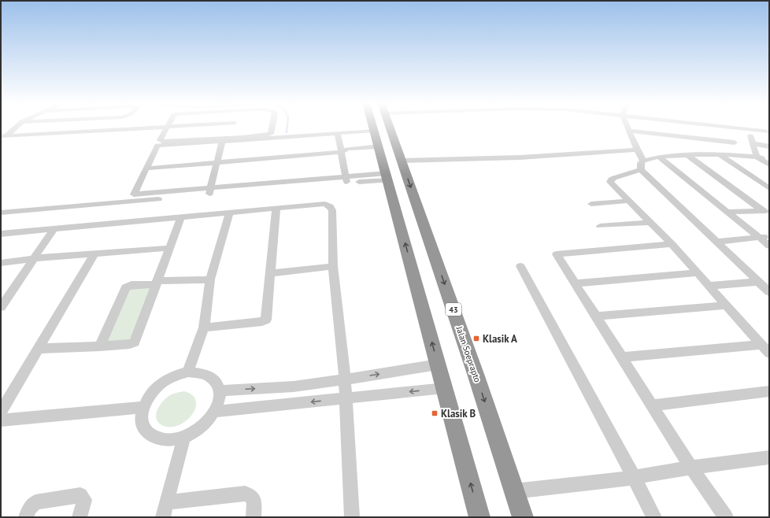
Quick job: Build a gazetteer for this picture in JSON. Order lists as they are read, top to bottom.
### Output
{
  "streets": {
    "highway": ["43", "Jalan Soeprapto"]
  },
  "places": {
    "transit": ["Klasik A", "Klasik B"]
  }
}
